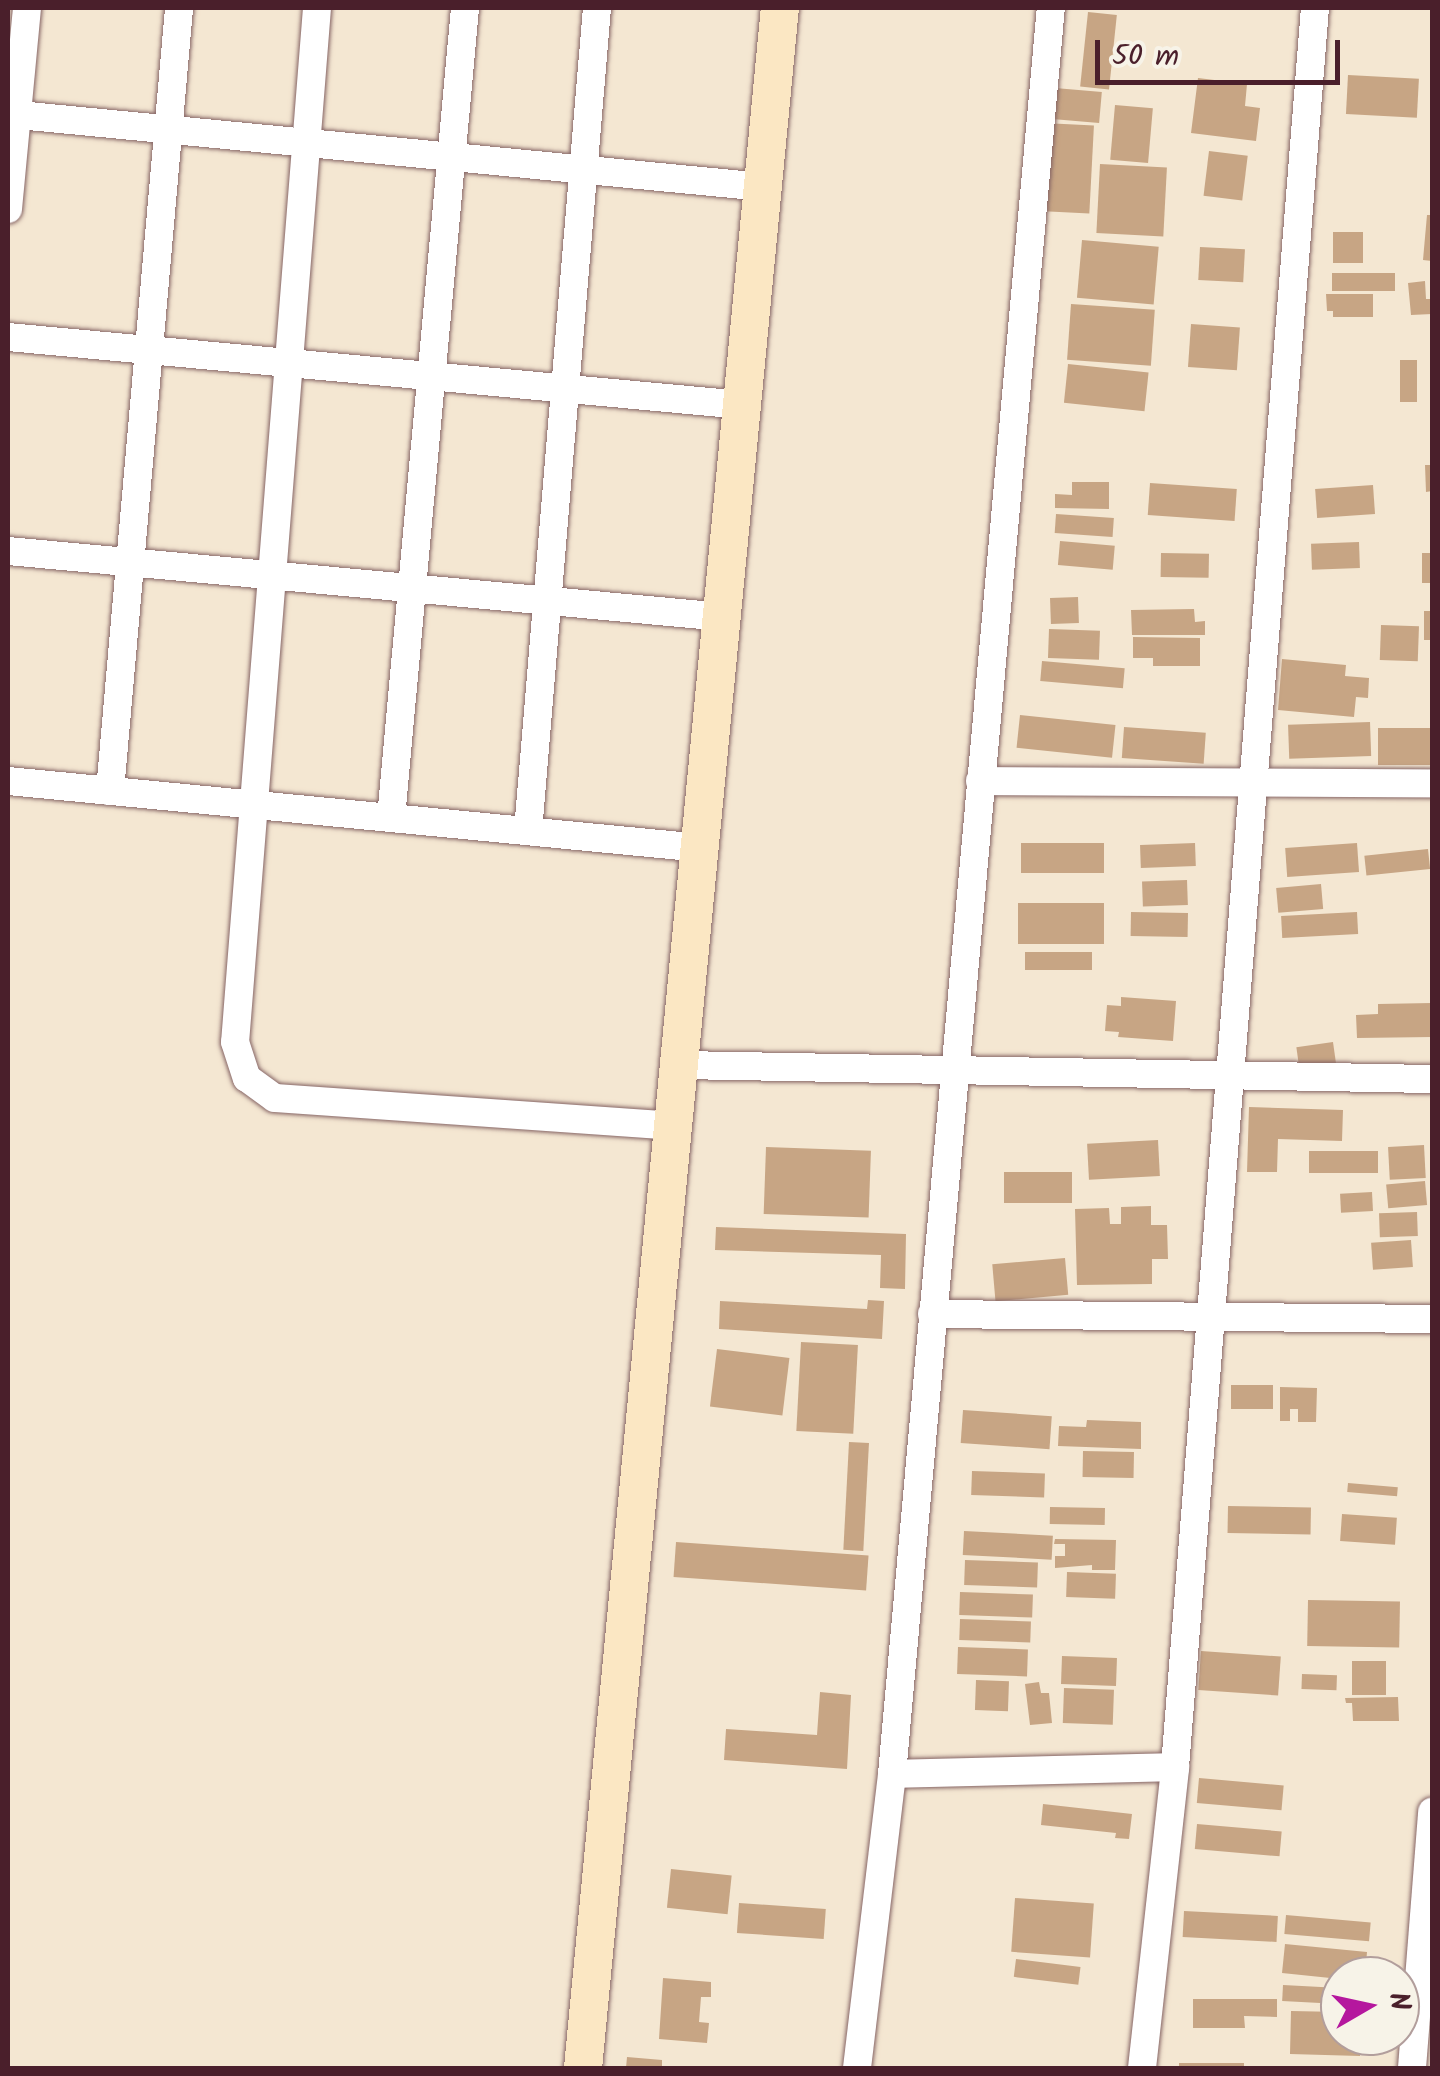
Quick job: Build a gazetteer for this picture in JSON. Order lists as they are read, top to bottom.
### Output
{
  "scale_bar": "50 m",
  "north": "right"
}
